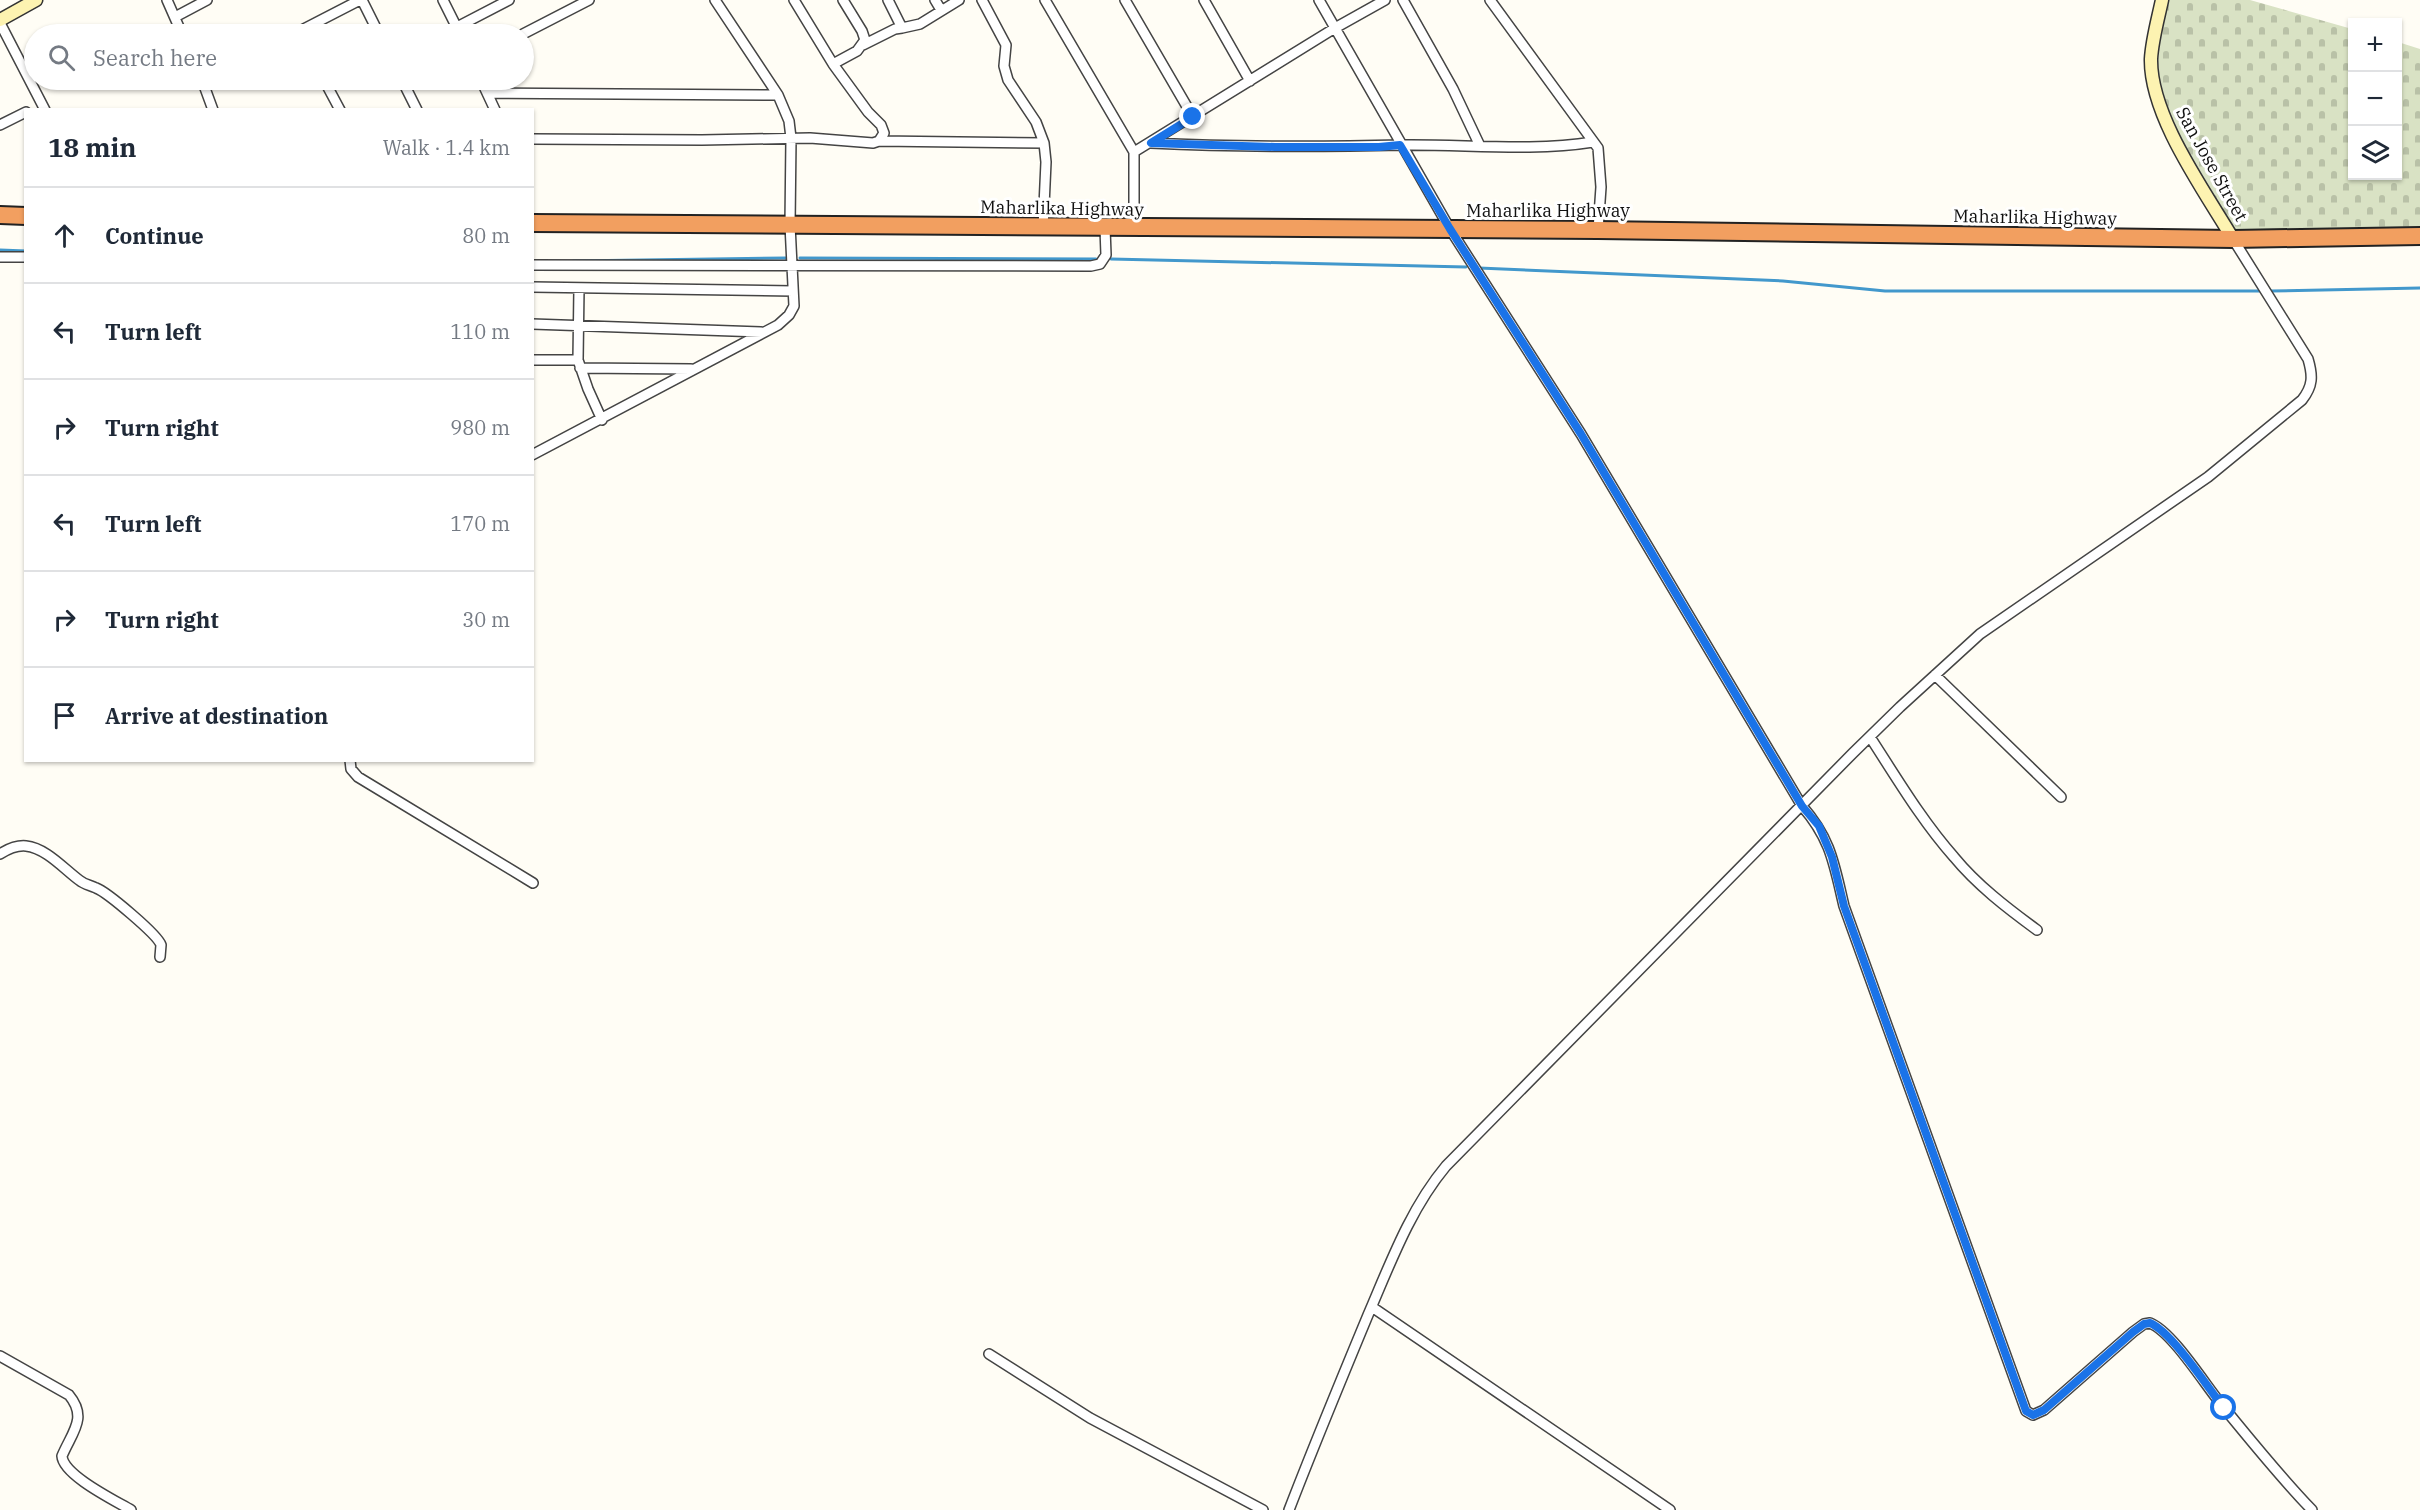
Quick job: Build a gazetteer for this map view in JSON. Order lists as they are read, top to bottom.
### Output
{
  "streets": {
    "highway": ["Maharlika Highway"],
    "street": ["San Jose Street"]
  },
  "crossings": [
    ["San Jose Street", "Maharlika Highway"]
  ],
  "page": {
    "map_buttons": ["+", "−"],
    "search": "Search here",
    "heading": ["18 min", "Walk · 1.4 km"],
    "list": [
      ["Continue", "80 m"],
      ["Turn left", "110 m"],
      ["Turn right", "980 m"],
      ["Turn left", "170 m"],
      ["Turn right", "30 m"],
      "Arrive at destination"
    ]
  }
}
